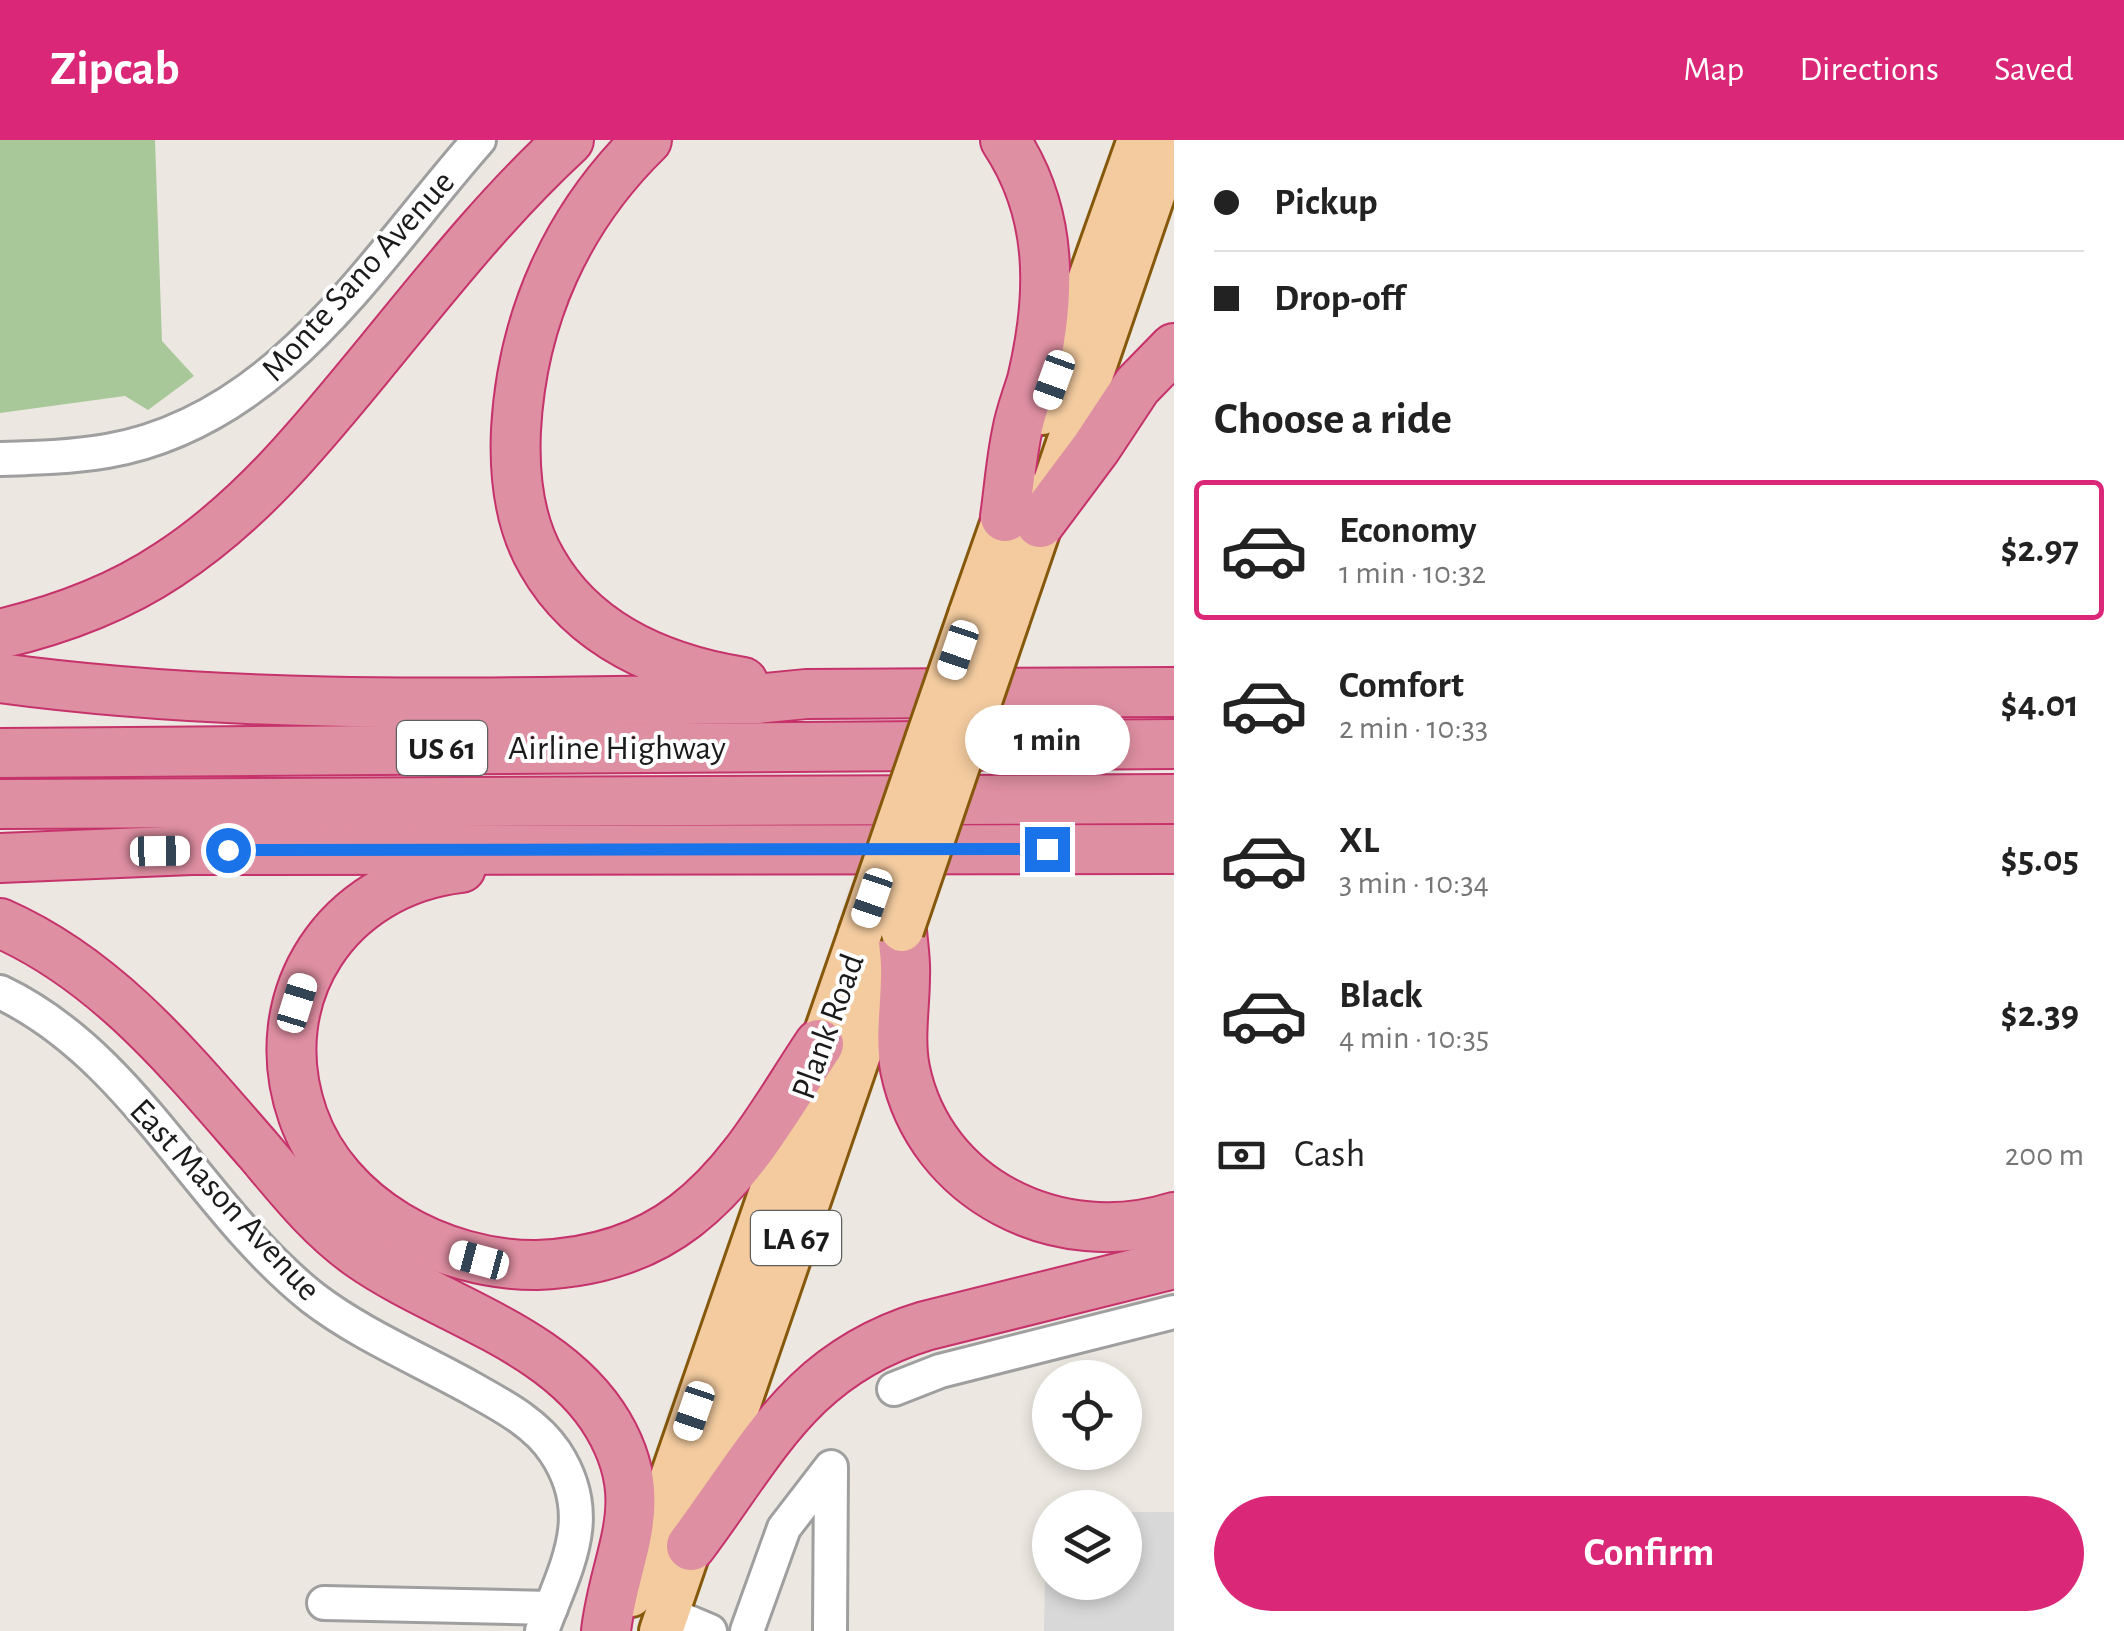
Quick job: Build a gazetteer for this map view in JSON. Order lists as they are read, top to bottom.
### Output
{
  "streets": {
    "highway": ["Airline Highway", "US 61"],
    "main road": ["Plank Road", "LA 67"],
    "street": ["Monte Sano Avenue", "East Mason Avenue"]
  },
  "page": {
    "header": "Zipcab",
    "nav": ["Map", "Directions", "Saved"],
    "banner": ["Pickup", "Drop-off"],
    "heading": "Choose a ride",
    "list": [
      {
        "name": "Economy",
        "note": "1 min · 10:32",
        "value": "$2.97"
      },
      {
        "name": "Comfort",
        "note": "2 min · 10:33",
        "value": "$4.01"
      },
      {
        "name": "XL",
        "note": "3 min · 10:34",
        "value": "$5.05"
      },
      {
        "name": "Black",
        "note": "4 min · 10:35",
        "value": "$2.39"
      }
    ],
    "bubble": "1 min",
    "pay": ["Cash", "200 m"],
    "buttons": "Confirm"
  }
}
